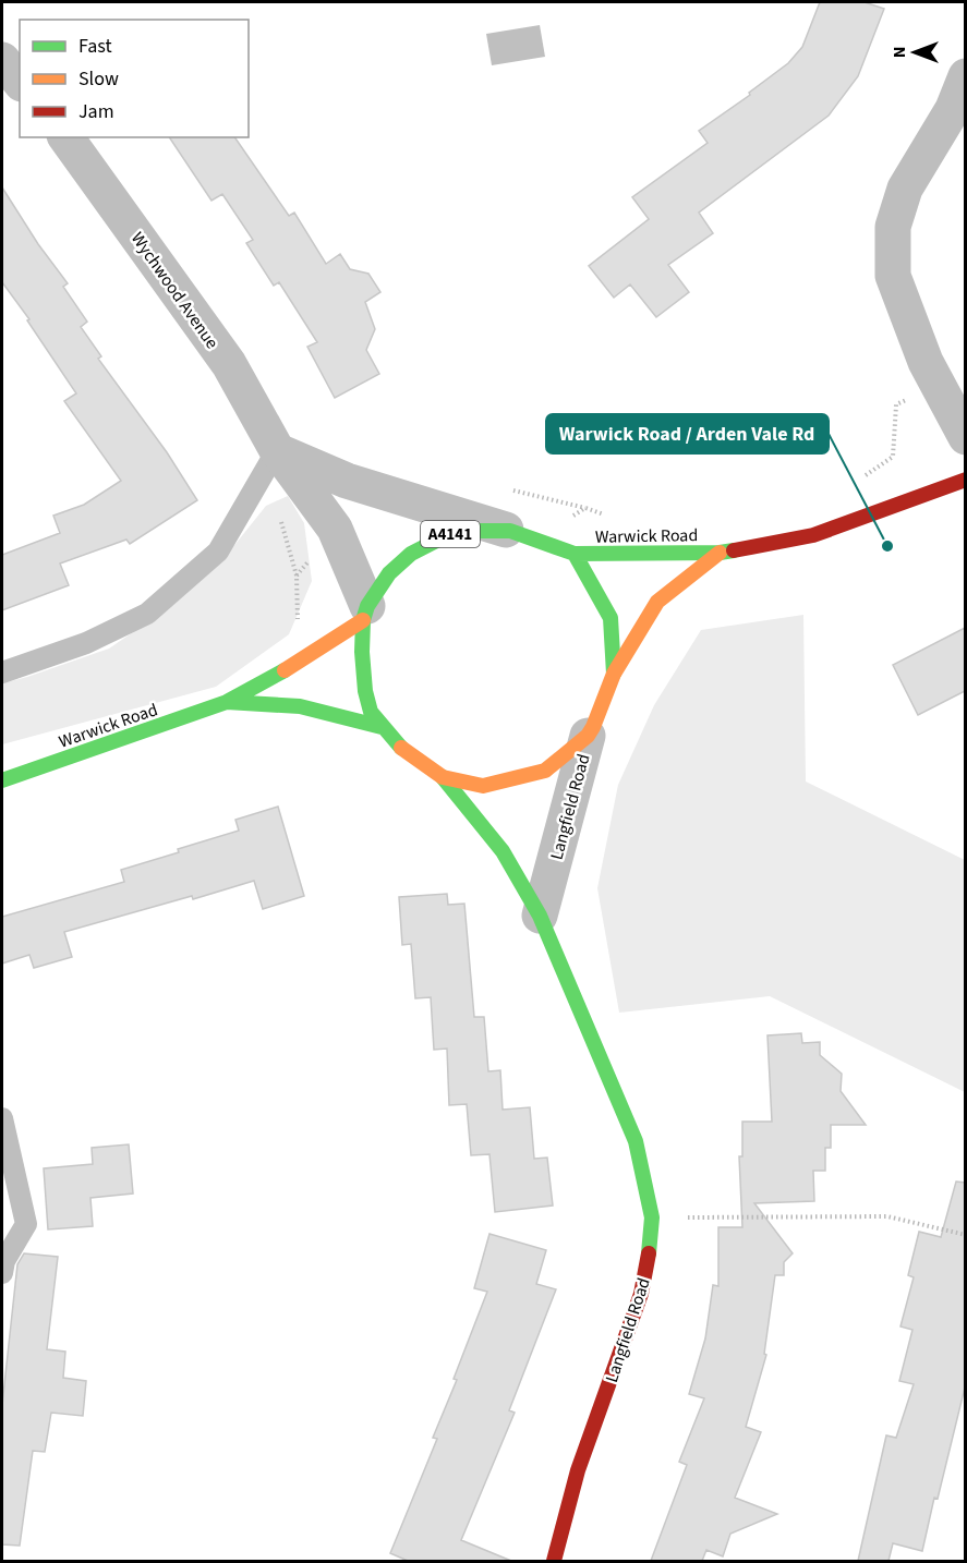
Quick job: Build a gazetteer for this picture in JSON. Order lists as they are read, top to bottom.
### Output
{
  "streets": {
    "main road": ["A4141", "Warwick Road", "Langfield Road"],
    "street": ["Wychwood Avenue"]
  },
  "crossings": [
    ["Wychwood Avenue", "Warwick Road"],
    ["Warwick Road", "Langfield Road"]
  ],
  "places": ["Warwick Road / Arden Vale Rd"],
  "legend": ["Fast", "Slow", "Jam"],
  "north": "left"
}
